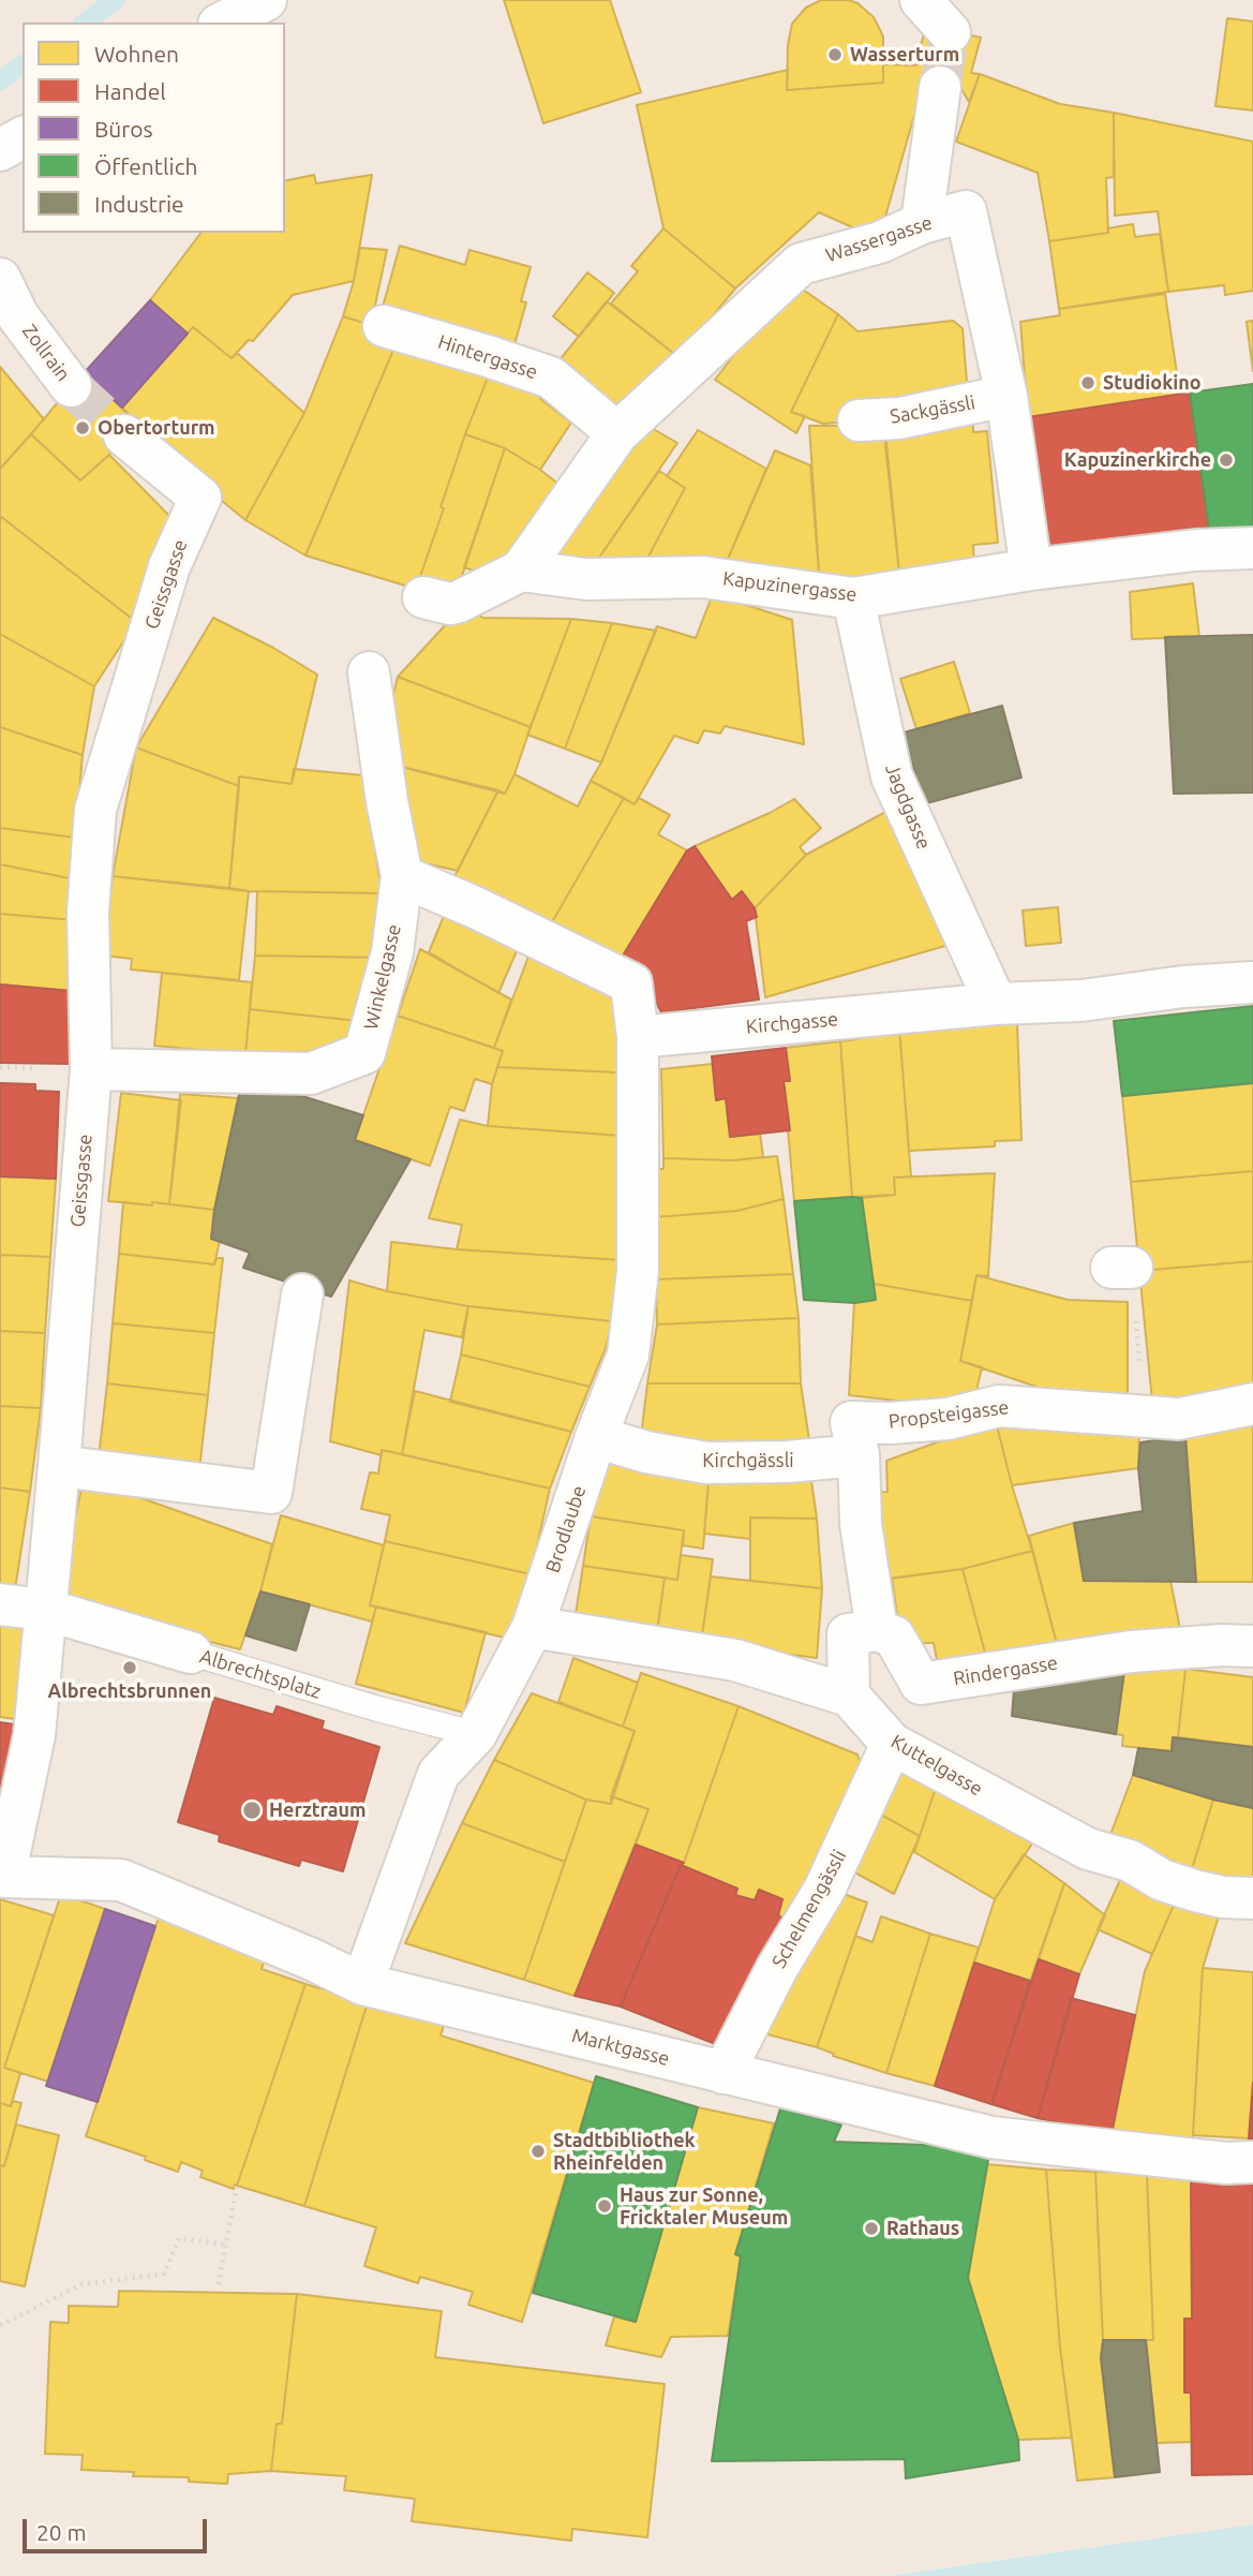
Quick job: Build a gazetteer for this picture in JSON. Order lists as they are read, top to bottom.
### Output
{
  "streets": {
    "street": [
      "Wassergasse",
      "Zollrain",
      "Hintergasse",
      "Sackgässli",
      "Geissgasse",
      "Kapuzinergasse",
      "Jagdgasse",
      "Winkelgasse",
      "Kirchgasse",
      "Propsteigasse",
      "Kirchgässli",
      "Brodlaube",
      "Rindergasse",
      "Albrechtsplatz",
      "Kuttelgasse",
      "Schelmengässli",
      "Marktgasse"
    ]
  },
  "crossings": [
    ["Wassergasse", "Hintergasse"],
    ["Wassergasse", "Sackgässli"],
    ["Wassergasse", "Kapuzinergasse"],
    ["Geissgasse", "Winkelgasse"],
    ["Geissgasse", "Albrechtsplatz"],
    ["Geissgasse", "Marktgasse"],
    ["Kapuzinergasse", "Jagdgasse"],
    ["Jagdgasse", "Kirchgasse"],
    ["Kirchgasse", "Brodlaube"],
    ["Propsteigasse", "Kirchgässli"],
    ["Propsteigasse", "Rindergasse"],
    ["Kirchgässli", "Brodlaube"],
    ["Brodlaube", "Albrechtsplatz"],
    ["Brodlaube", "Marktgasse"],
    ["Kuttelgasse", "Schelmengässli"],
    ["Schelmengässli", "Marktgasse"]
  ],
  "places": [
    "Wasserturm",
    "Studiokino",
    "Obertorturm",
    "Kapuzinerkirche",
    "Albrechtsbrunnen",
    "Herztraum",
    "Stadtbibliothek Rheinfelden",
    "Haus zur Sonne, Fricktaler Museum",
    "Rathaus"
  ],
  "legend": [
    "Wohnen",
    "Handel",
    "Büros",
    "Öffentlich",
    "Industrie"
  ],
  "scale_bar": "20 m"
}
